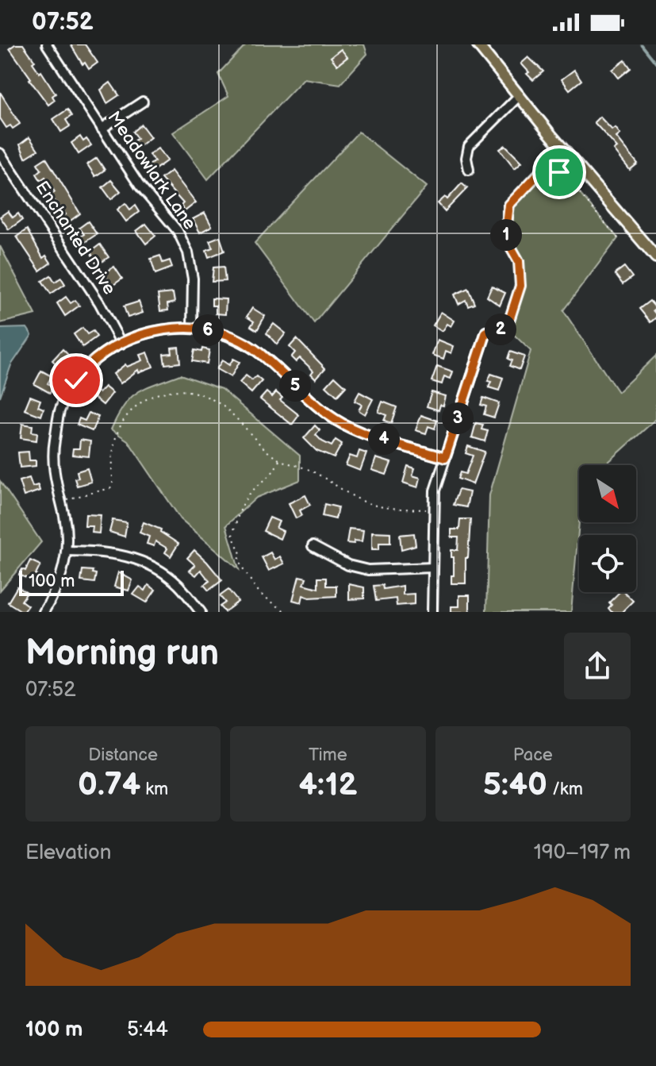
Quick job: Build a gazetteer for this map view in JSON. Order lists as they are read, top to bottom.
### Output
{
  "streets": {
    "street": ["Meadowlark Lane", "Enchanted Drive"]
  },
  "scale_bar": "100 m",
  "north": "bottom right",
  "page": {
    "status": "07:52",
    "pins": [
      "1",
      "2",
      "6",
      "5",
      "3",
      "4"
    ],
    "scale": "100 m",
    "heading": ["Morning run", "07:52"],
    "stats": [
      ["Distance", "0.74 km"],
      ["Time", "4:12"],
      ["Pace", "5:40 /km"]
    ],
    "chart": ["Elevation", "190–197 m"],
    "list": [
      {
        "name": "100 m",
        "note": "5:44"
      }
    ]
  }
}
